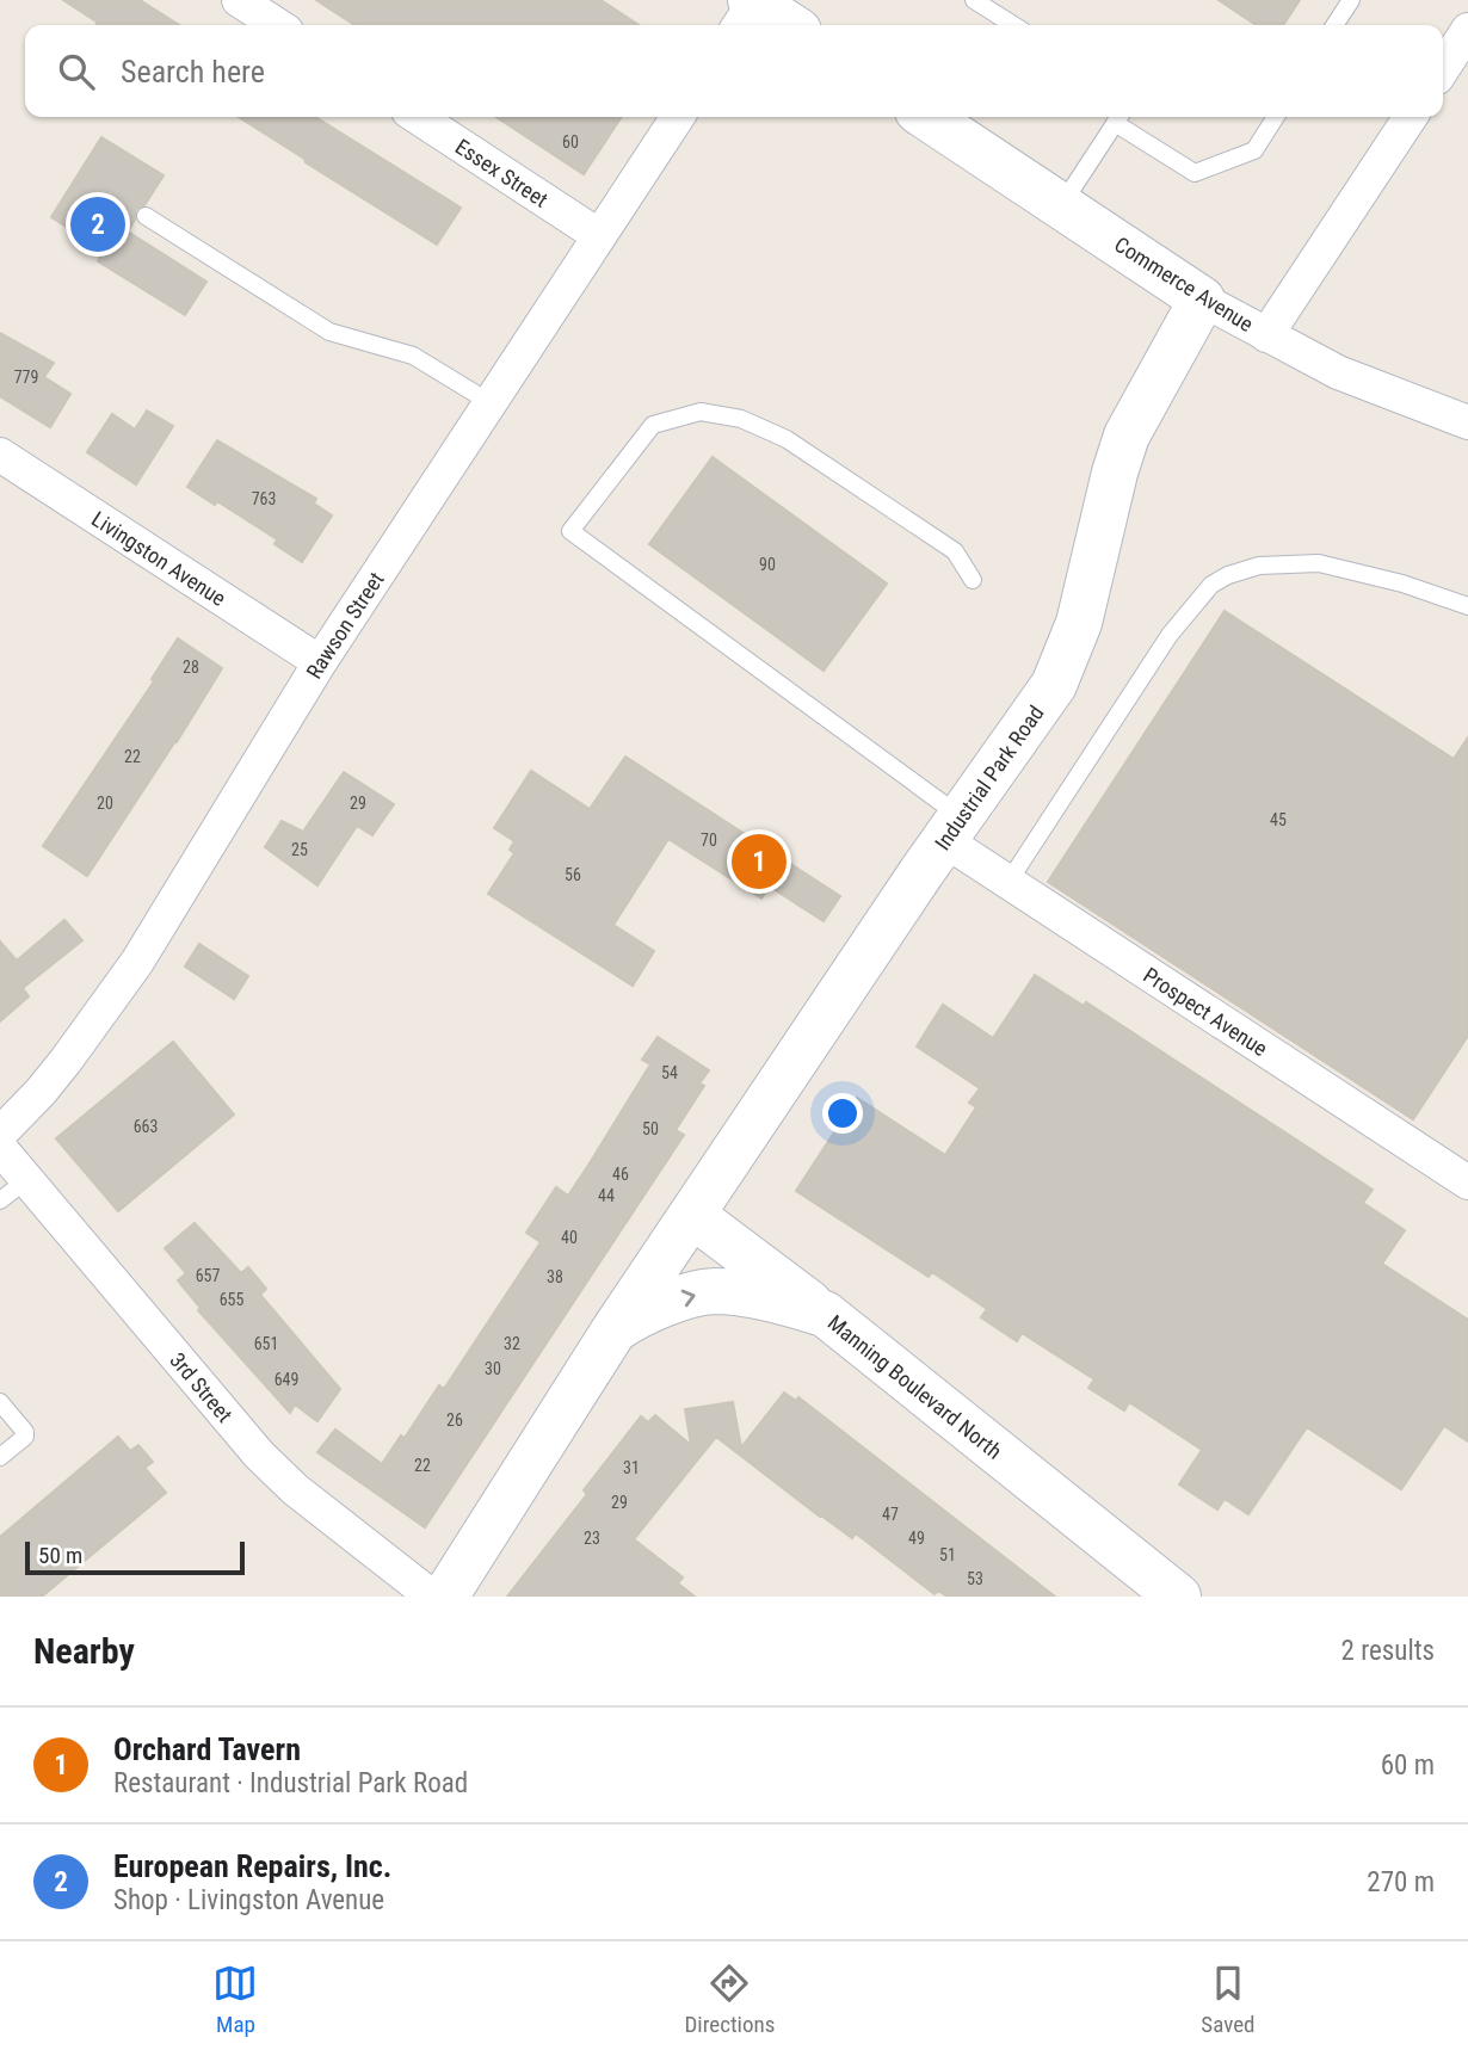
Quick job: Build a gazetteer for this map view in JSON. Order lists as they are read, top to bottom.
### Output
{
  "streets": {
    "street": [
      "Essex Street",
      "Commerce Avenue",
      "Livingston Avenue",
      "Rawson Street",
      "Industrial Park Road",
      "Prospect Avenue",
      "3rd Street",
      "Manning Boulevard North"
    ]
  },
  "crossings": [
    ["Essex Street", "Rawson Street"],
    ["Commerce Avenue", "Industrial Park Road"],
    ["Livingston Avenue", "Rawson Street"],
    ["Industrial Park Road", "Prospect Avenue"],
    ["Industrial Park Road", "Manning Boulevard North"]
  ],
  "house_numbers": [
    "60",
    "779",
    "763",
    "90",
    "28",
    "22",
    "20",
    "29",
    "45",
    "70",
    "25",
    "56",
    "54",
    "663",
    "50",
    "46",
    "44",
    "40",
    "657",
    "38",
    "655",
    "651",
    "32",
    "30",
    "649",
    "26",
    "22",
    "31",
    "29",
    "47",
    "23",
    "49",
    "51",
    "53"
  ],
  "scale_bar": "50 m",
  "page": {
    "search": "Search here",
    "pins": ["2", "1"],
    "scale": "50 m",
    "heading": ["Nearby", "2 results"],
    "list": [
      {
        "mark": "1",
        "name": "Orchard Tavern",
        "note": "Restaurant · Industrial Park Road",
        "value": "60 m"
      },
      {
        "mark": "2",
        "name": "European Repairs, Inc.",
        "note": "Shop · Livingston Avenue",
        "value": "270 m"
      }
    ],
    "nav": ["Map", "Directions", "Saved"]
  }
}
